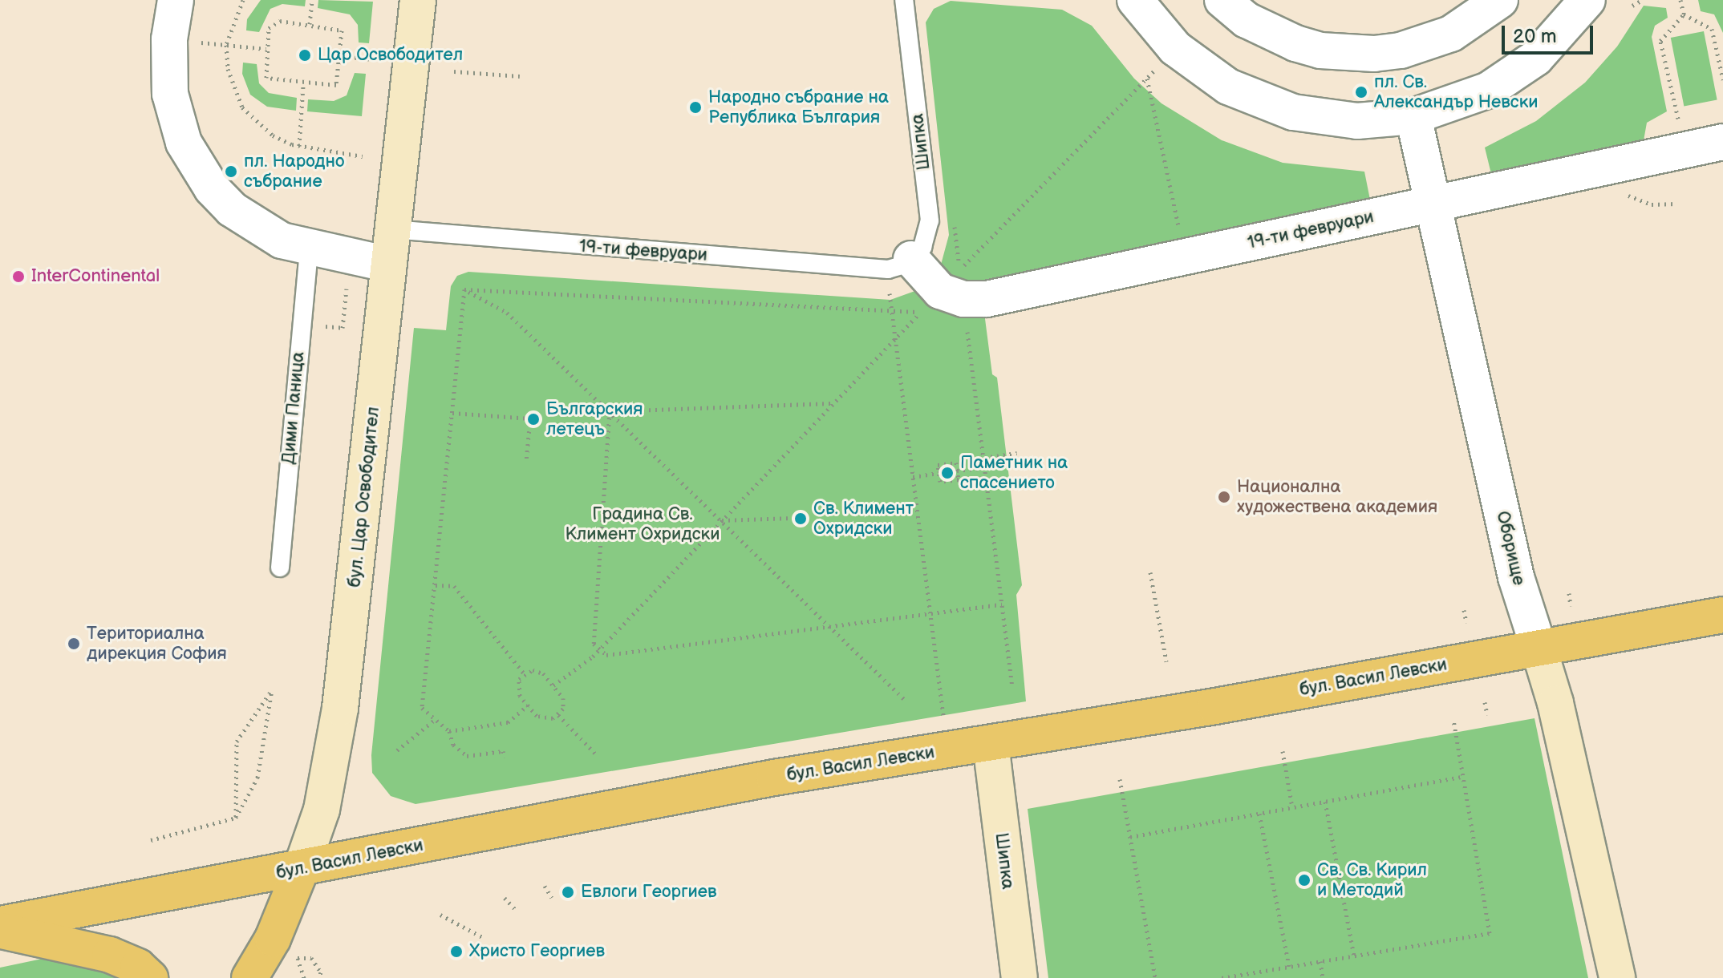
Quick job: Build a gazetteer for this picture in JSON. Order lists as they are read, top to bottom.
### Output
{
  "streets": {
    "main road": [
      "Шипка",
      "бул. Цар Освободител",
      "Оборище",
      "бул. Васил Левски"
    ],
    "street": ["19-ти февруари"],
    "lane": ["Дими Паница"]
  },
  "crossings": [
    ["Шипка", "19-ти февруари"],
    ["Шипка", "бул. Васил Левски"],
    ["19-ти февруари", "бул. Цар Освободител"],
    ["19-ти февруари", "Оборище"],
    ["бул. Цар Освободител", "бул. Васил Левски"],
    ["Оборище", "бул. Васил Левски"]
  ],
  "parks": ["Градина Св. Климент Охридски"],
  "places": [
    "Цар Освободител",
    "пл. Св. Александър Невски",
    "Народно събрание на Република България",
    "пл. Народно събрание",
    "InterContinental",
    "Българския летецъ",
    "Паметник на спасението",
    "Национална художествена академия",
    "Св. Климент Охридски",
    "Териториална дирекция София",
    "Св. Св. Кирил и Методий",
    "Евлоги Георгиев",
    "Христо Георгиев"
  ],
  "scale_bar": "20 m"
}
